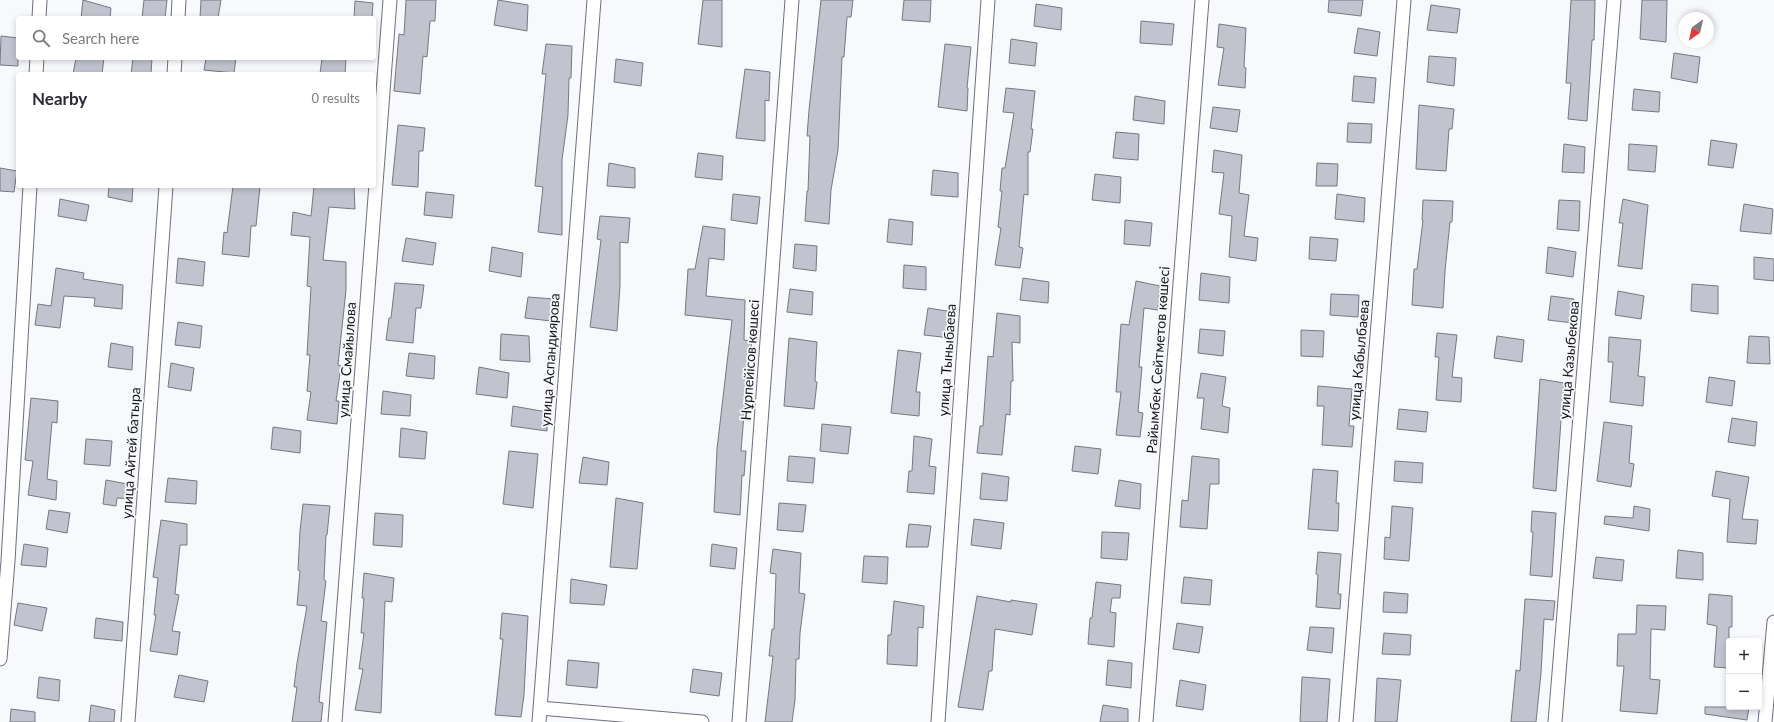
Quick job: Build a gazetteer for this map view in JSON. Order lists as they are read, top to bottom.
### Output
{
  "streets": {
    "street": [
      "улица Смайылова",
      "улица Аспандиярова",
      "Нұрпейісов көшесі",
      "улица Тыныбаева",
      "Райымбек Сейтметов көшесі",
      "улица Кабылбаева",
      "улица Казыбекова",
      "улица Айтей батыра"
    ]
  },
  "north": "bottom left",
  "page": {
    "search": "Search here",
    "heading": ["Nearby", "0 results"],
    "map_buttons": ["+", "−"]
  }
}
